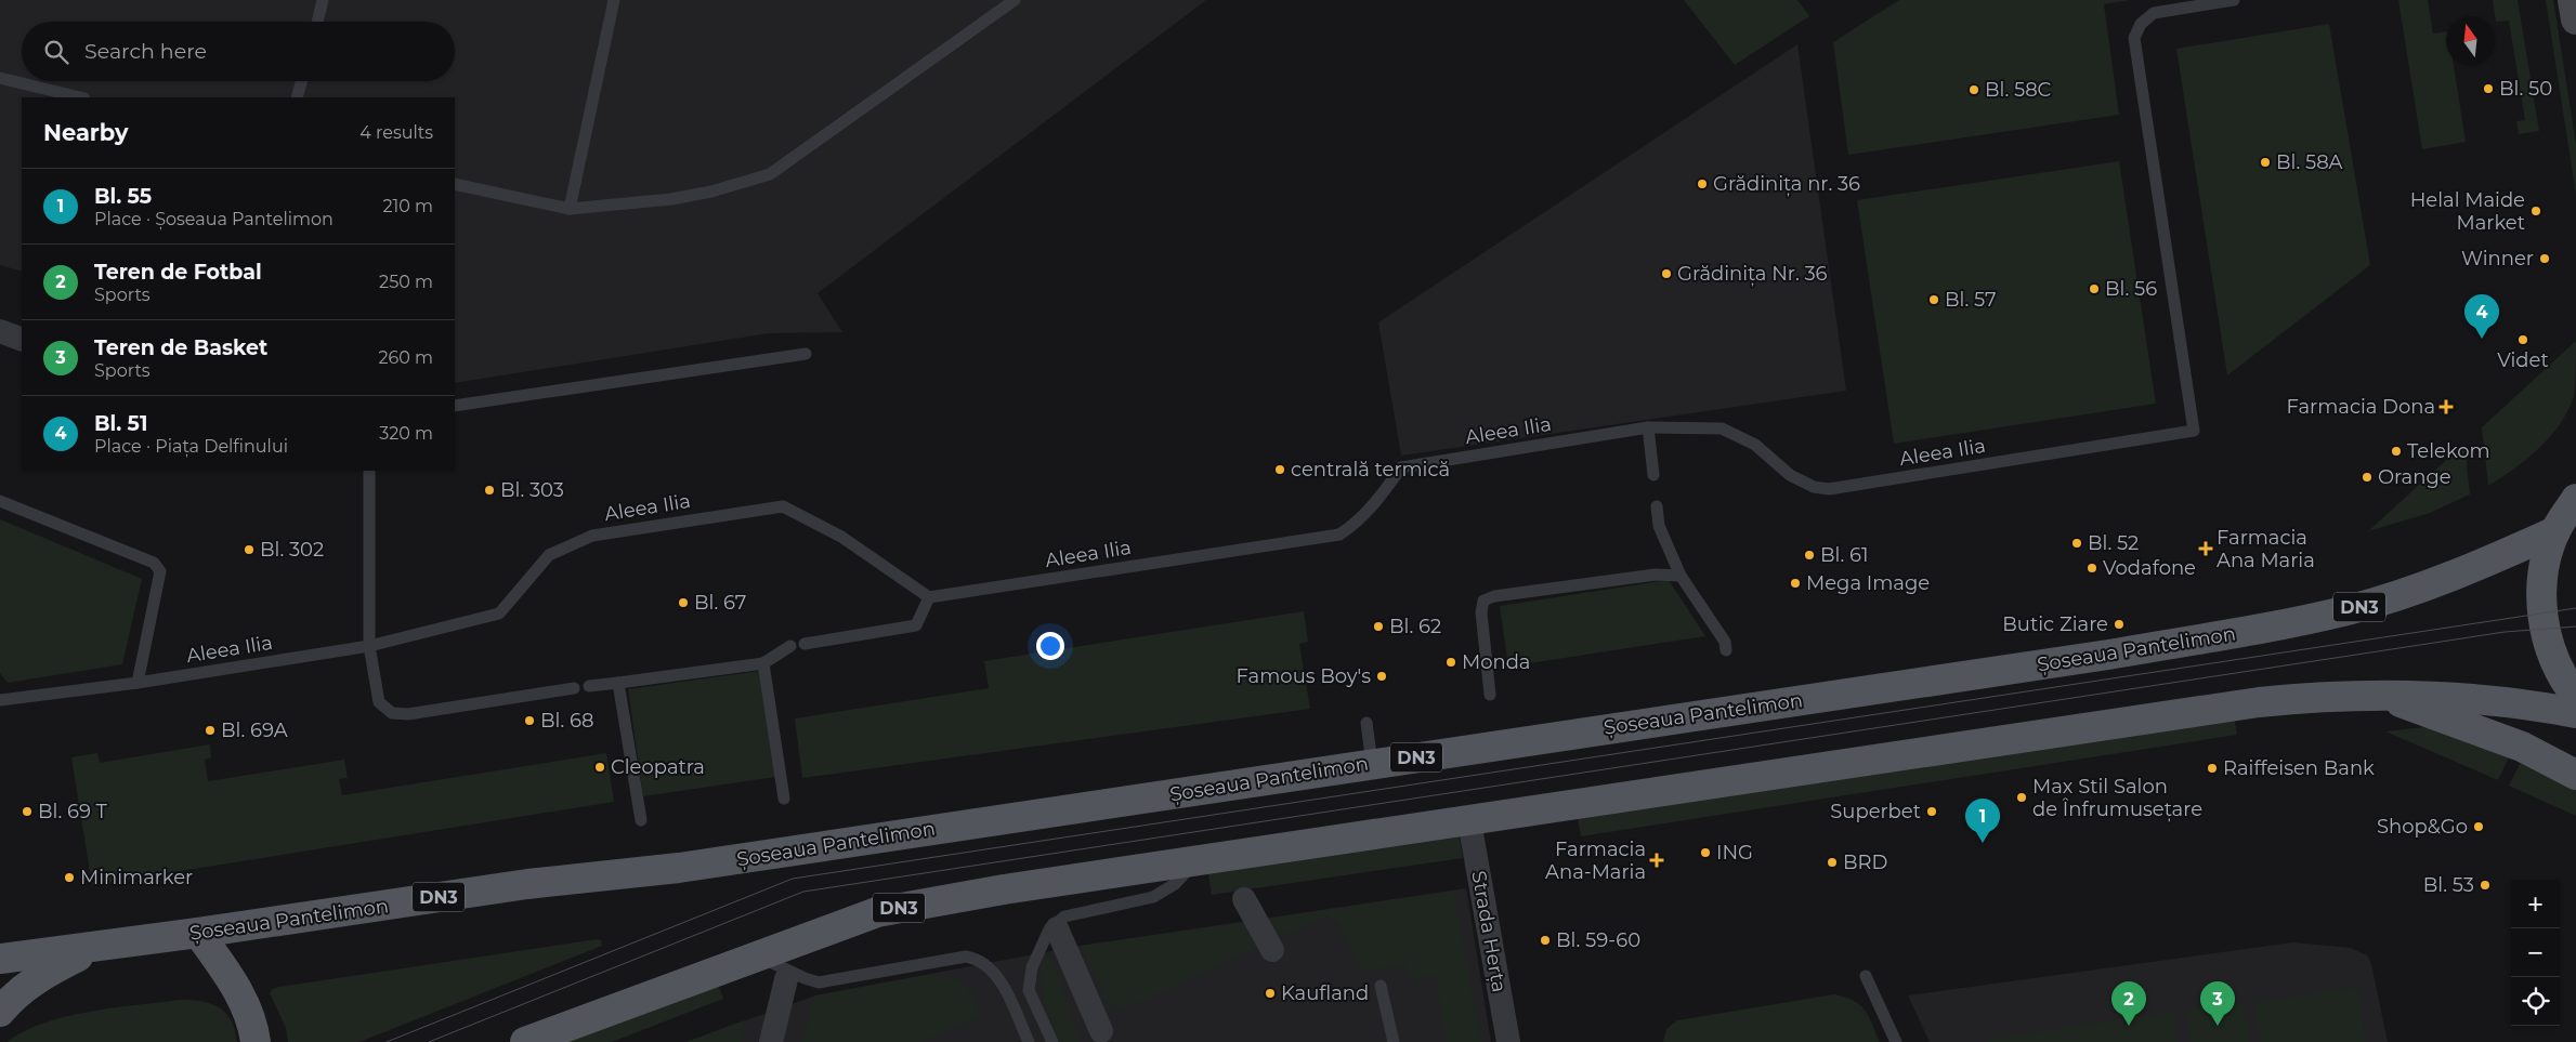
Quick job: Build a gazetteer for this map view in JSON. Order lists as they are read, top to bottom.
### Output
{
  "streets": {
    "main road": ["DN3", "Șoseaua Pantelimon"],
    "street": ["Strada Herța"],
    "lane": ["Aleea Ilia"]
  },
  "crossings": [
    ["DN3", "Șoseaua Pantelimon"],
    ["DN3", "Strada Herța"]
  ],
  "places": {
    "other": [
      "Bl. 50",
      "Bl. 58C",
      "Bl. 58A",
      "Grădinița nr. 36",
      "Helal Maide Market",
      "Winner",
      "Grădinița Nr. 36",
      "Bl. 56",
      "Bl. 57",
      "Videt",
      "Telekom",
      "centrală termică",
      "Orange",
      "Bl. 303",
      "Bl. 52",
      "Bl. 302",
      "Bl. 61",
      "Vodafone",
      "Mega Image",
      "Bl. 67",
      "Butic Ziare",
      "Bl. 62",
      "Monda",
      "Famous Boy's",
      "Bl. 68",
      "Bl. 69A",
      "Cleopatra",
      "Raiffeisen Bank",
      "Max Stil Salon de Înfrumusețare",
      "Bl. 69 T",
      "Superbet",
      "Shop&Go",
      "ING",
      "BRD",
      "Minimarker",
      "Bl. 53",
      "Bl. 59-60",
      "Kaufland"
    ],
    "health": ["Farmacia Dona", "Farmacia Ana Maria", "Farmacia Ana-Maria"]
  },
  "north": "top",
  "page": {
    "search": "Search here",
    "heading": ["Nearby", "4 results"],
    "list": [
      {
        "mark": "1",
        "name": "Bl. 55",
        "note": "Place · Șoseaua Pantelimon",
        "value": "210 m"
      },
      {
        "mark": "2",
        "name": "Teren de Fotbal",
        "note": "Sports",
        "value": "250 m"
      },
      {
        "mark": "3",
        "name": "Teren de Basket",
        "note": "Sports",
        "value": "260 m"
      },
      {
        "mark": "4",
        "name": "Bl. 51",
        "note": "Place · Piața Delfinului",
        "value": "320 m"
      }
    ],
    "pins": [
      "4",
      "1",
      "2",
      "3"
    ],
    "map_buttons": ["+", "−"]
  }
}
